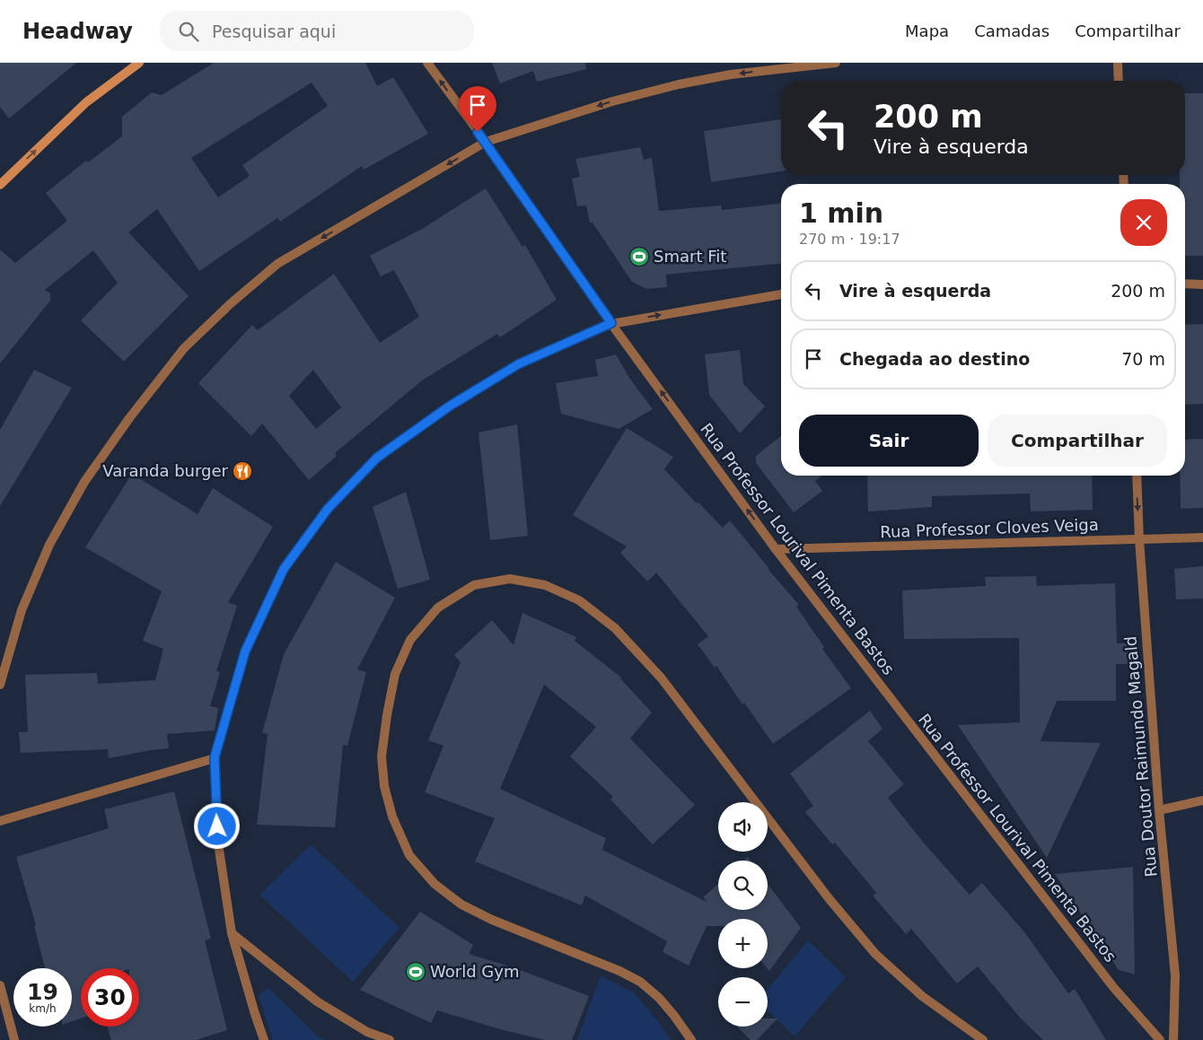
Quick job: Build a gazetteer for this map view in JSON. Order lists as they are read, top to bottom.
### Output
{
  "streets": {
    "street": ["Rua Professor Cloves Veiga", "Rua Professor Lourival Pimenta Bastos", "Rua Doutor Raimundo Magald"]
  },
  "crossings": [
    ["Rua Professor Cloves Veiga", "Rua Professor Lourival Pimenta Bastos"],
    ["Rua Professor Cloves Veiga", "Rua Doutor Raimundo Magald"]
  ],
  "places": {
    "sports": ["Smart Fit", "World Gym"],
    "restaurant": ["Varanda burger"]
  },
  "page": {
    "header": "Headway",
    "search": "Pesquisar aqui",
    "nav": ["Mapa", "Camadas", "Compartilhar"],
    "turn": ["200 m", "Vire à esquerda"],
    "heading": ["1 min", "270 m · 19:17"],
    "list": [
      {
        "name": "Vire à esquerda",
        "value": "200 m"
      },
      {
        "name": "Chegada ao destino",
        "value": "70 m"
      }
    ],
    "buttons": ["Sair", "Compartilhar"],
    "map_buttons": ["+", "−"],
    "speed": "19 km/h",
    "limit": "30"
  }
}
